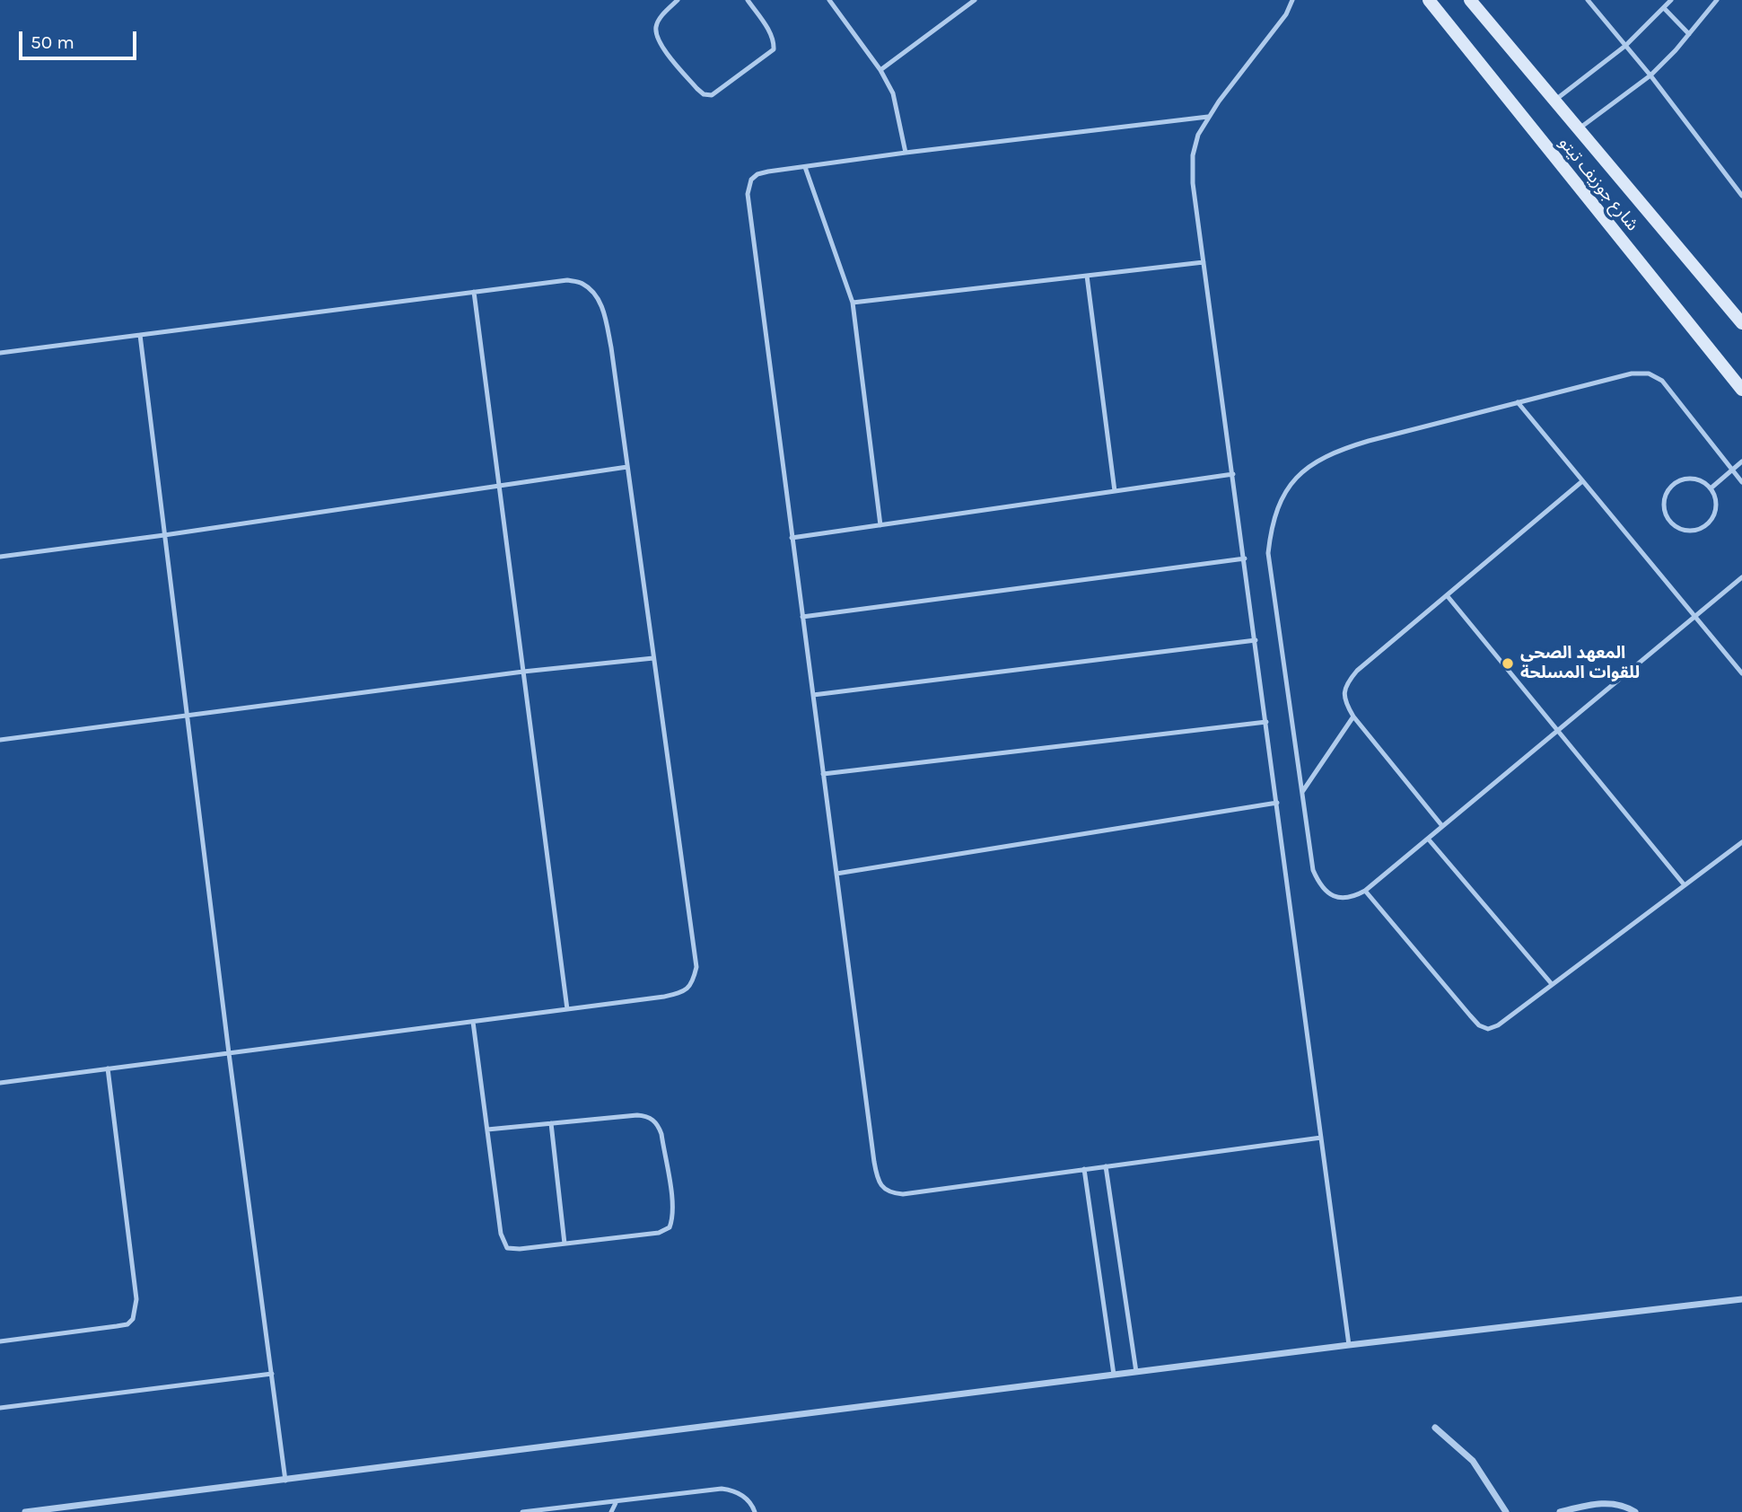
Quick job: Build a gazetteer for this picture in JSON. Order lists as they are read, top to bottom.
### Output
{
  "streets": {
    "main road": ["شارع جوزيف تيتو"]
  },
  "places": ["المعهد الصحي للقوات المسلحة"],
  "scale_bar": "50 m"
}
